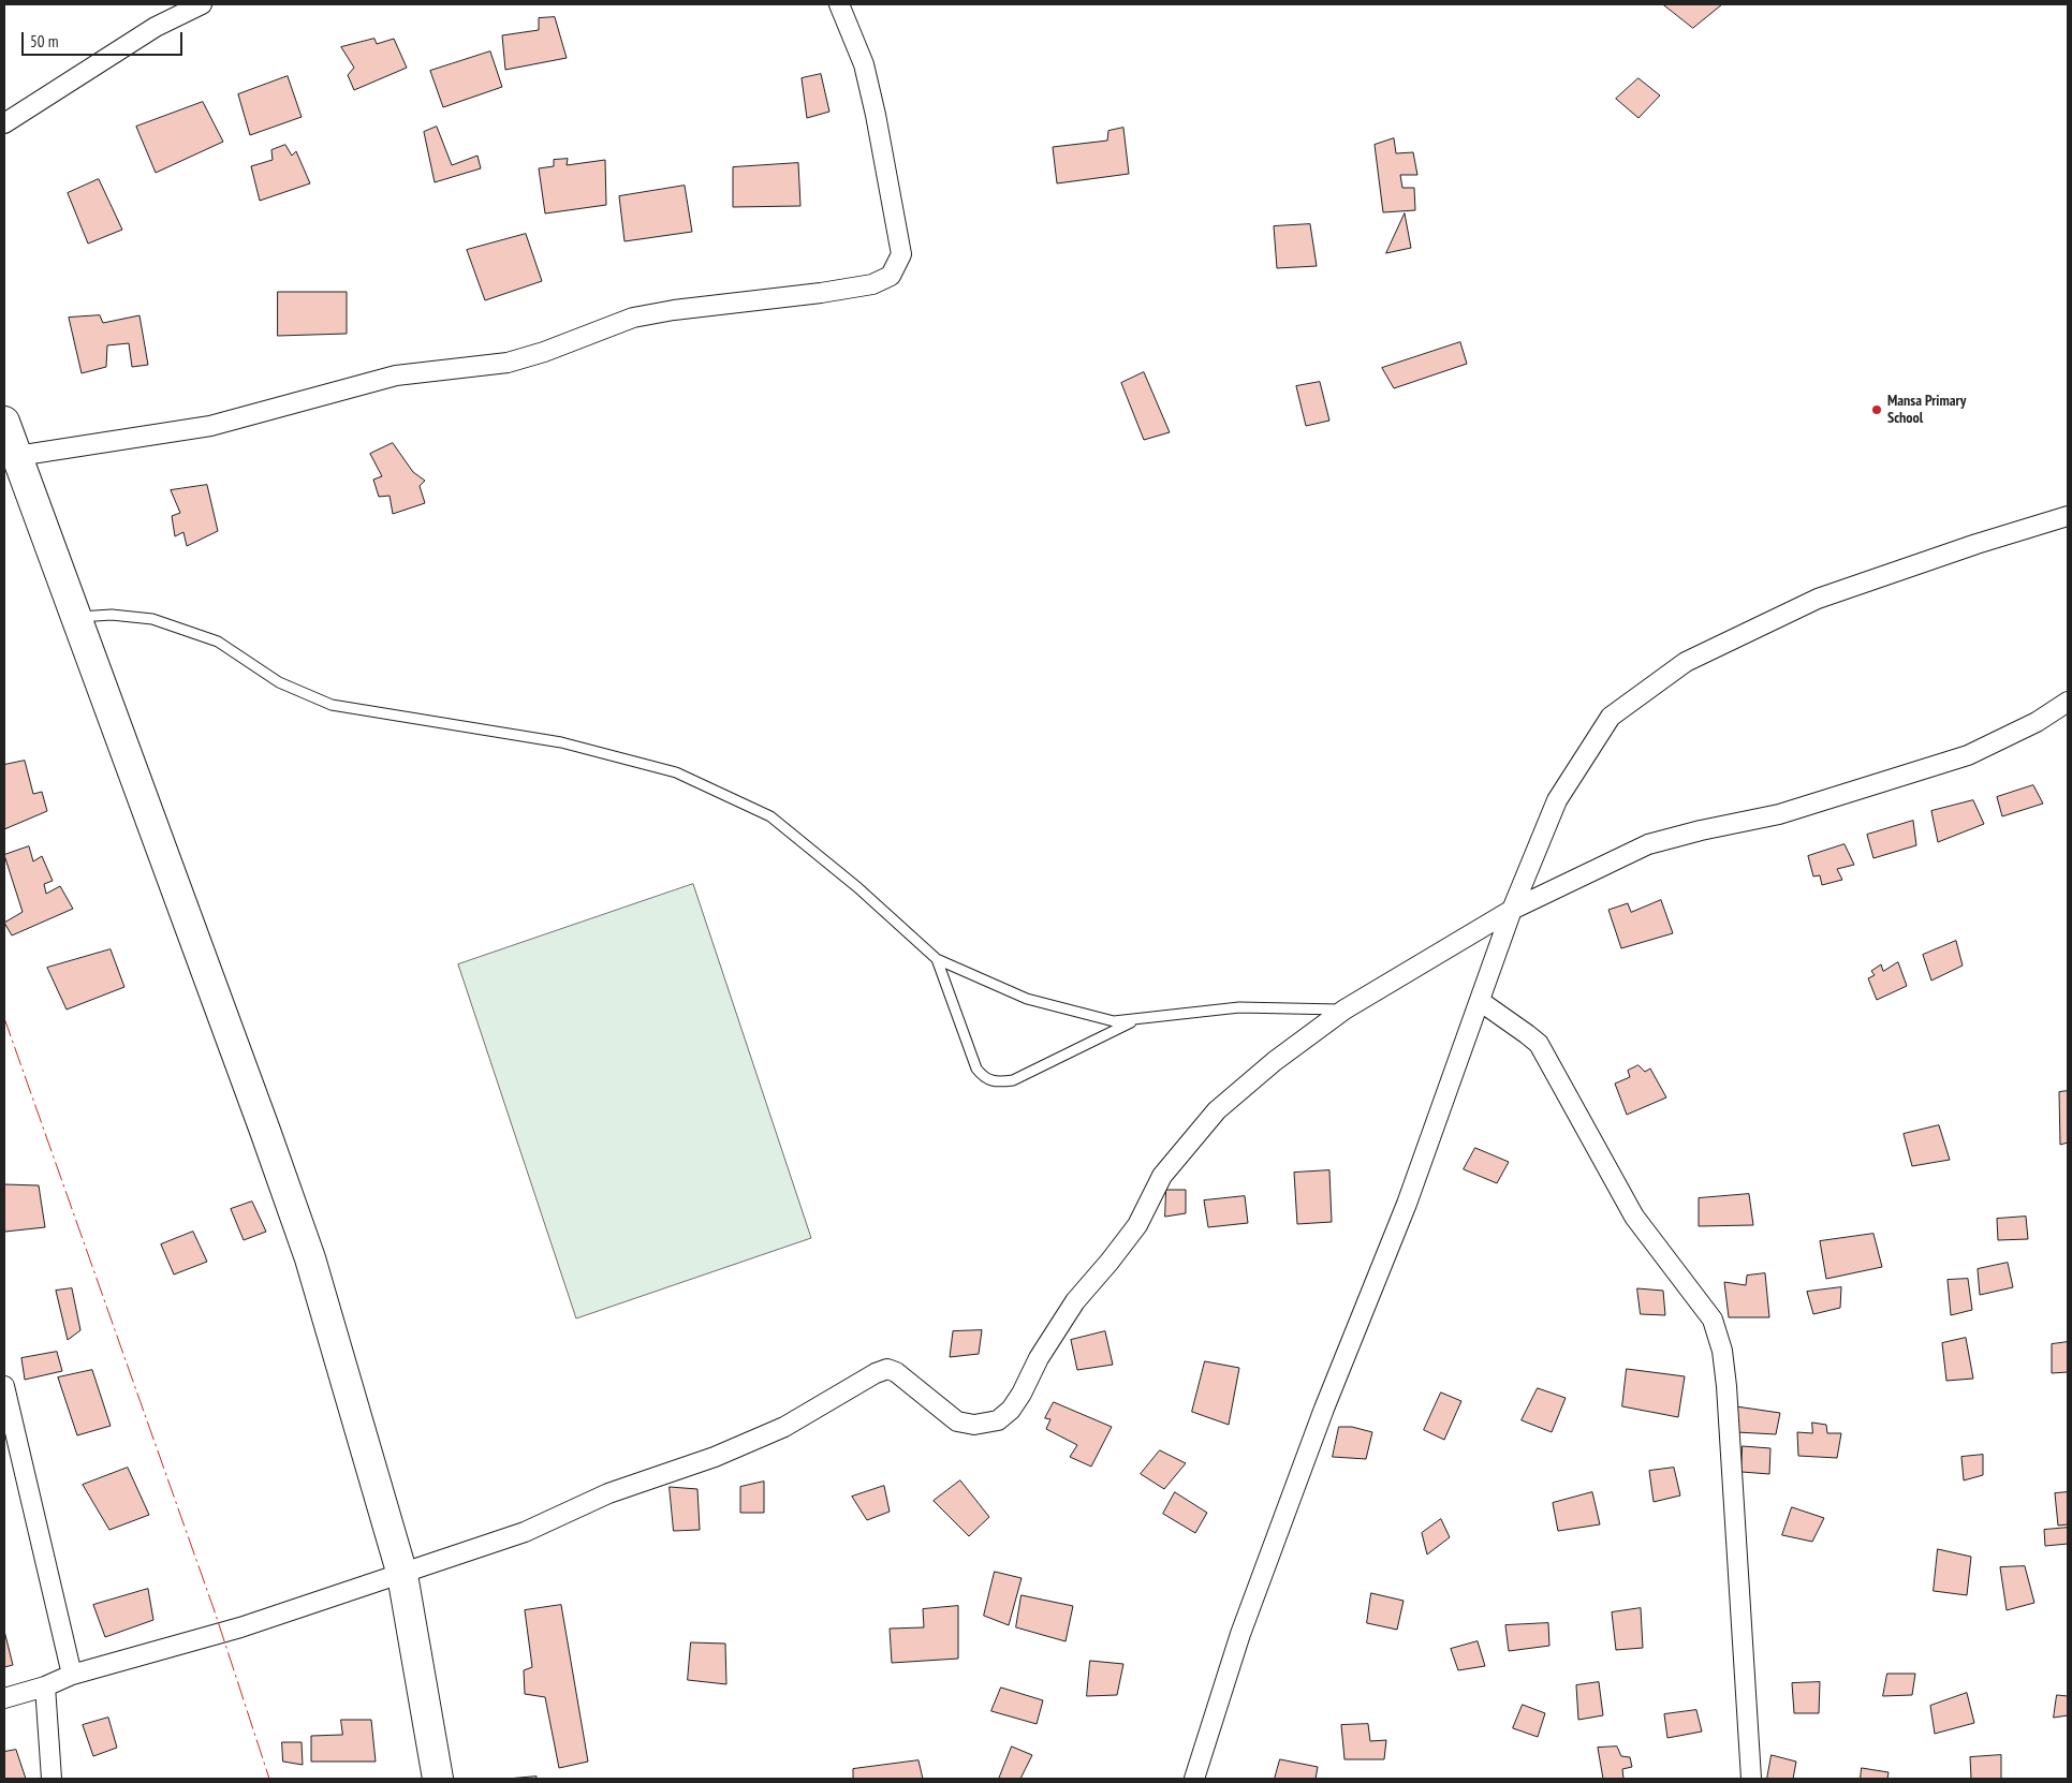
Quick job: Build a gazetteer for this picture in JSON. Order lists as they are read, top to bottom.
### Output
{
  "places": ["Mansa Primary School"],
  "scale_bar": "50 m"
}
